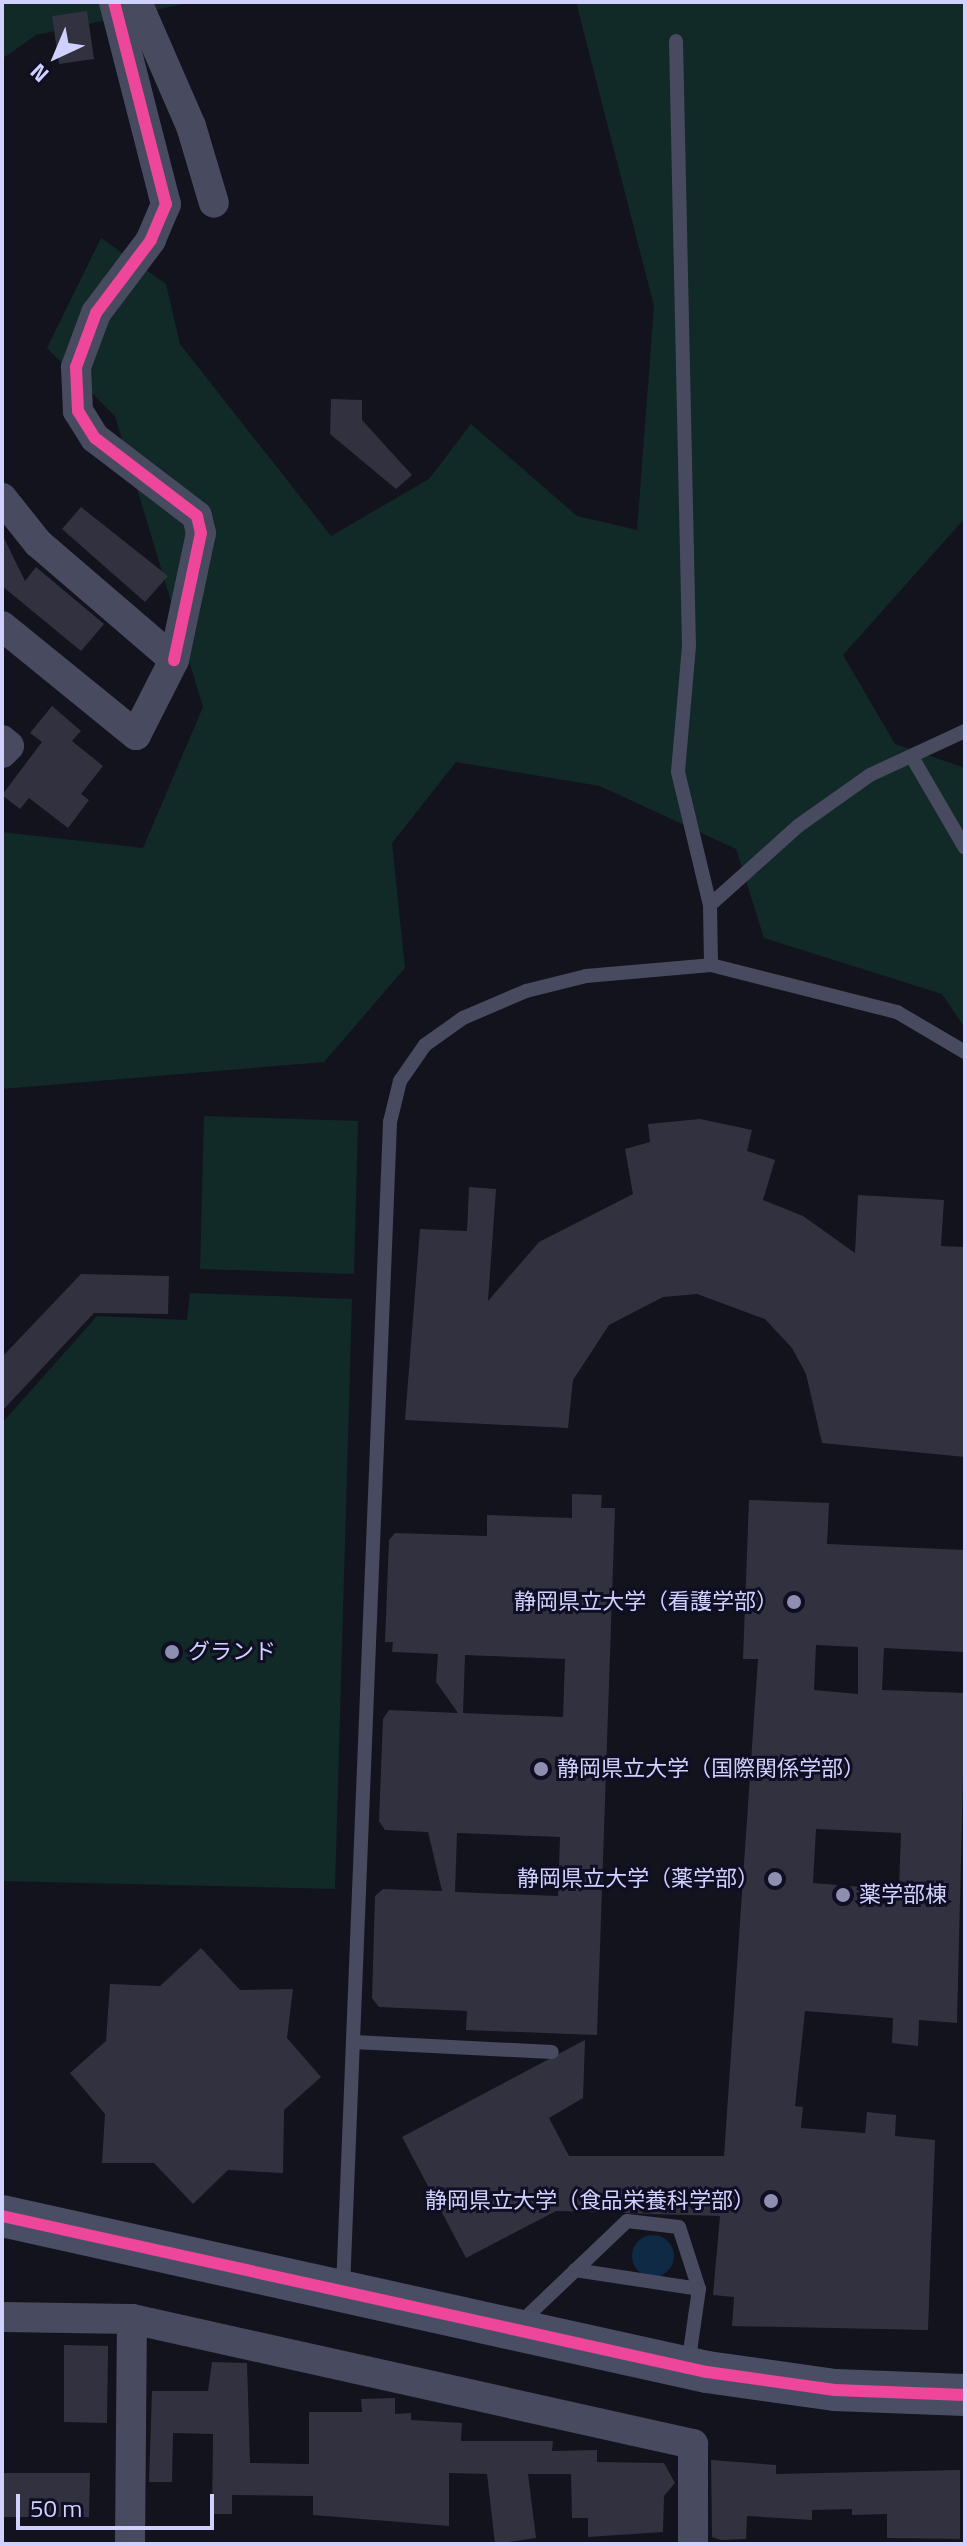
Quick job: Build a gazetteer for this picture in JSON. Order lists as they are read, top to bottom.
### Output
{
  "places": [
    "静岡県立大学（看護学部）",
    "グランド",
    "静岡県立大学（国際関係学部）",
    "静岡県立大学（薬学部）",
    "薬学部棟",
    "静岡県立大学（食品栄養科学部）"
  ],
  "scale_bar": "50 m",
  "north": "bottom left"
}
